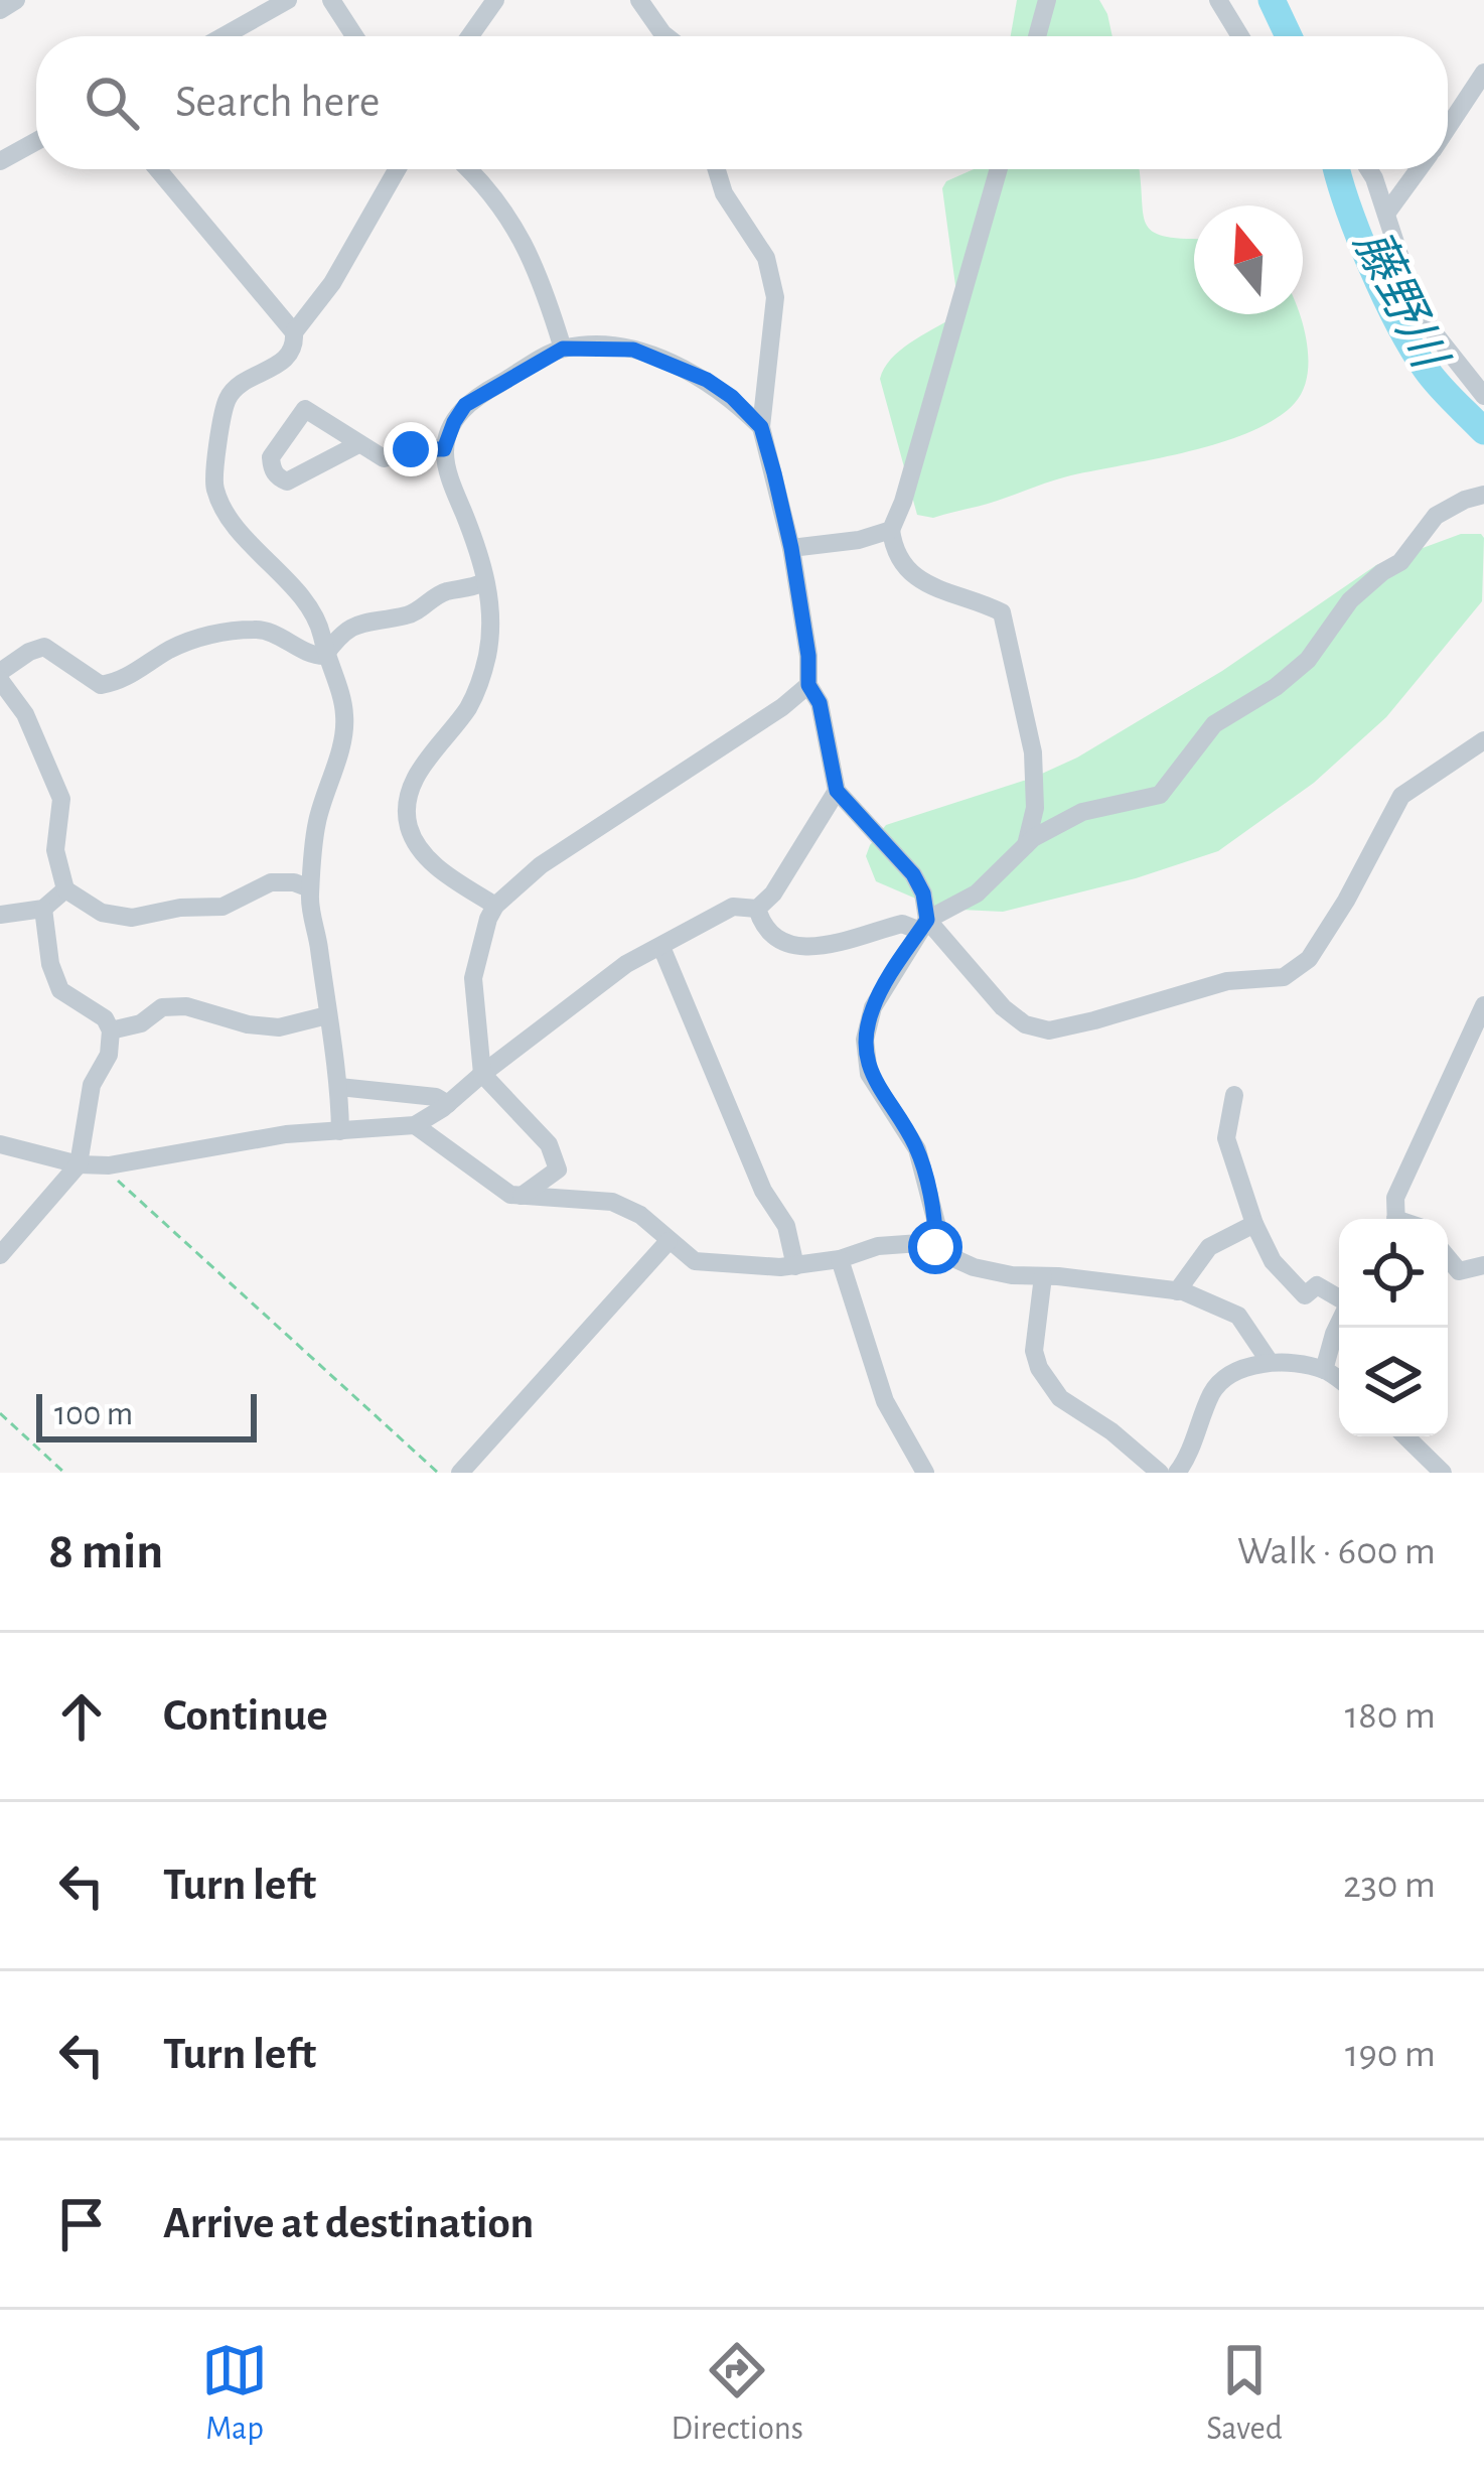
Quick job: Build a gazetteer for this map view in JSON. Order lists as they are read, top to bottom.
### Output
{
  "water": ["藤野川"],
  "scale_bar": "100 m",
  "north": "top",
  "page": {
    "search": "Search here",
    "scale": "100 m",
    "heading": ["8 min", "Walk · 600 m"],
    "list": [
      ["Continue", "180 m"],
      ["Turn left", "230 m"],
      ["Turn left", "190 m"],
      "Arrive at destination"
    ],
    "nav": ["Map", "Directions", "Saved"]
  }
}
